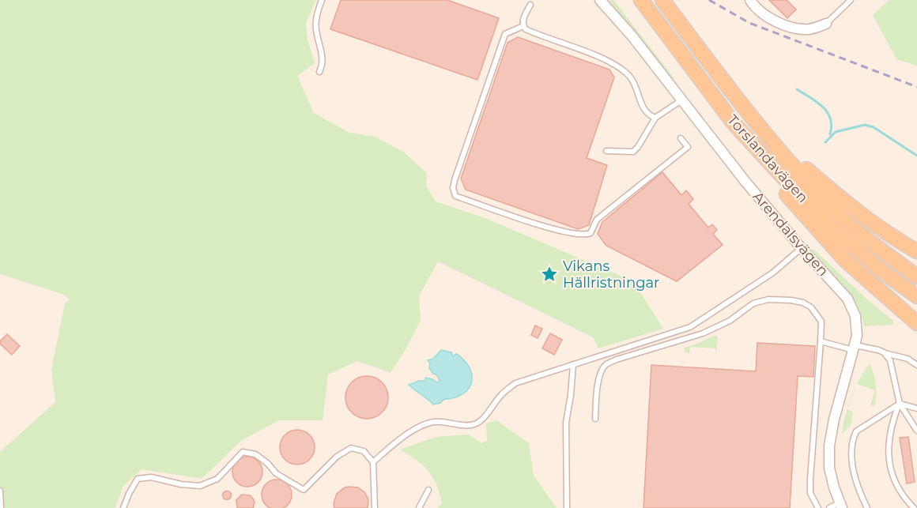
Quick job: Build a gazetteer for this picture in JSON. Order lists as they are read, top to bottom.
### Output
{
  "streets": {
    "main road": ["Torslandavägen"],
    "street": ["Arendalsvägen"]
  },
  "places": {
    "place": ["Vikans Hällristningar"]
  }
}
